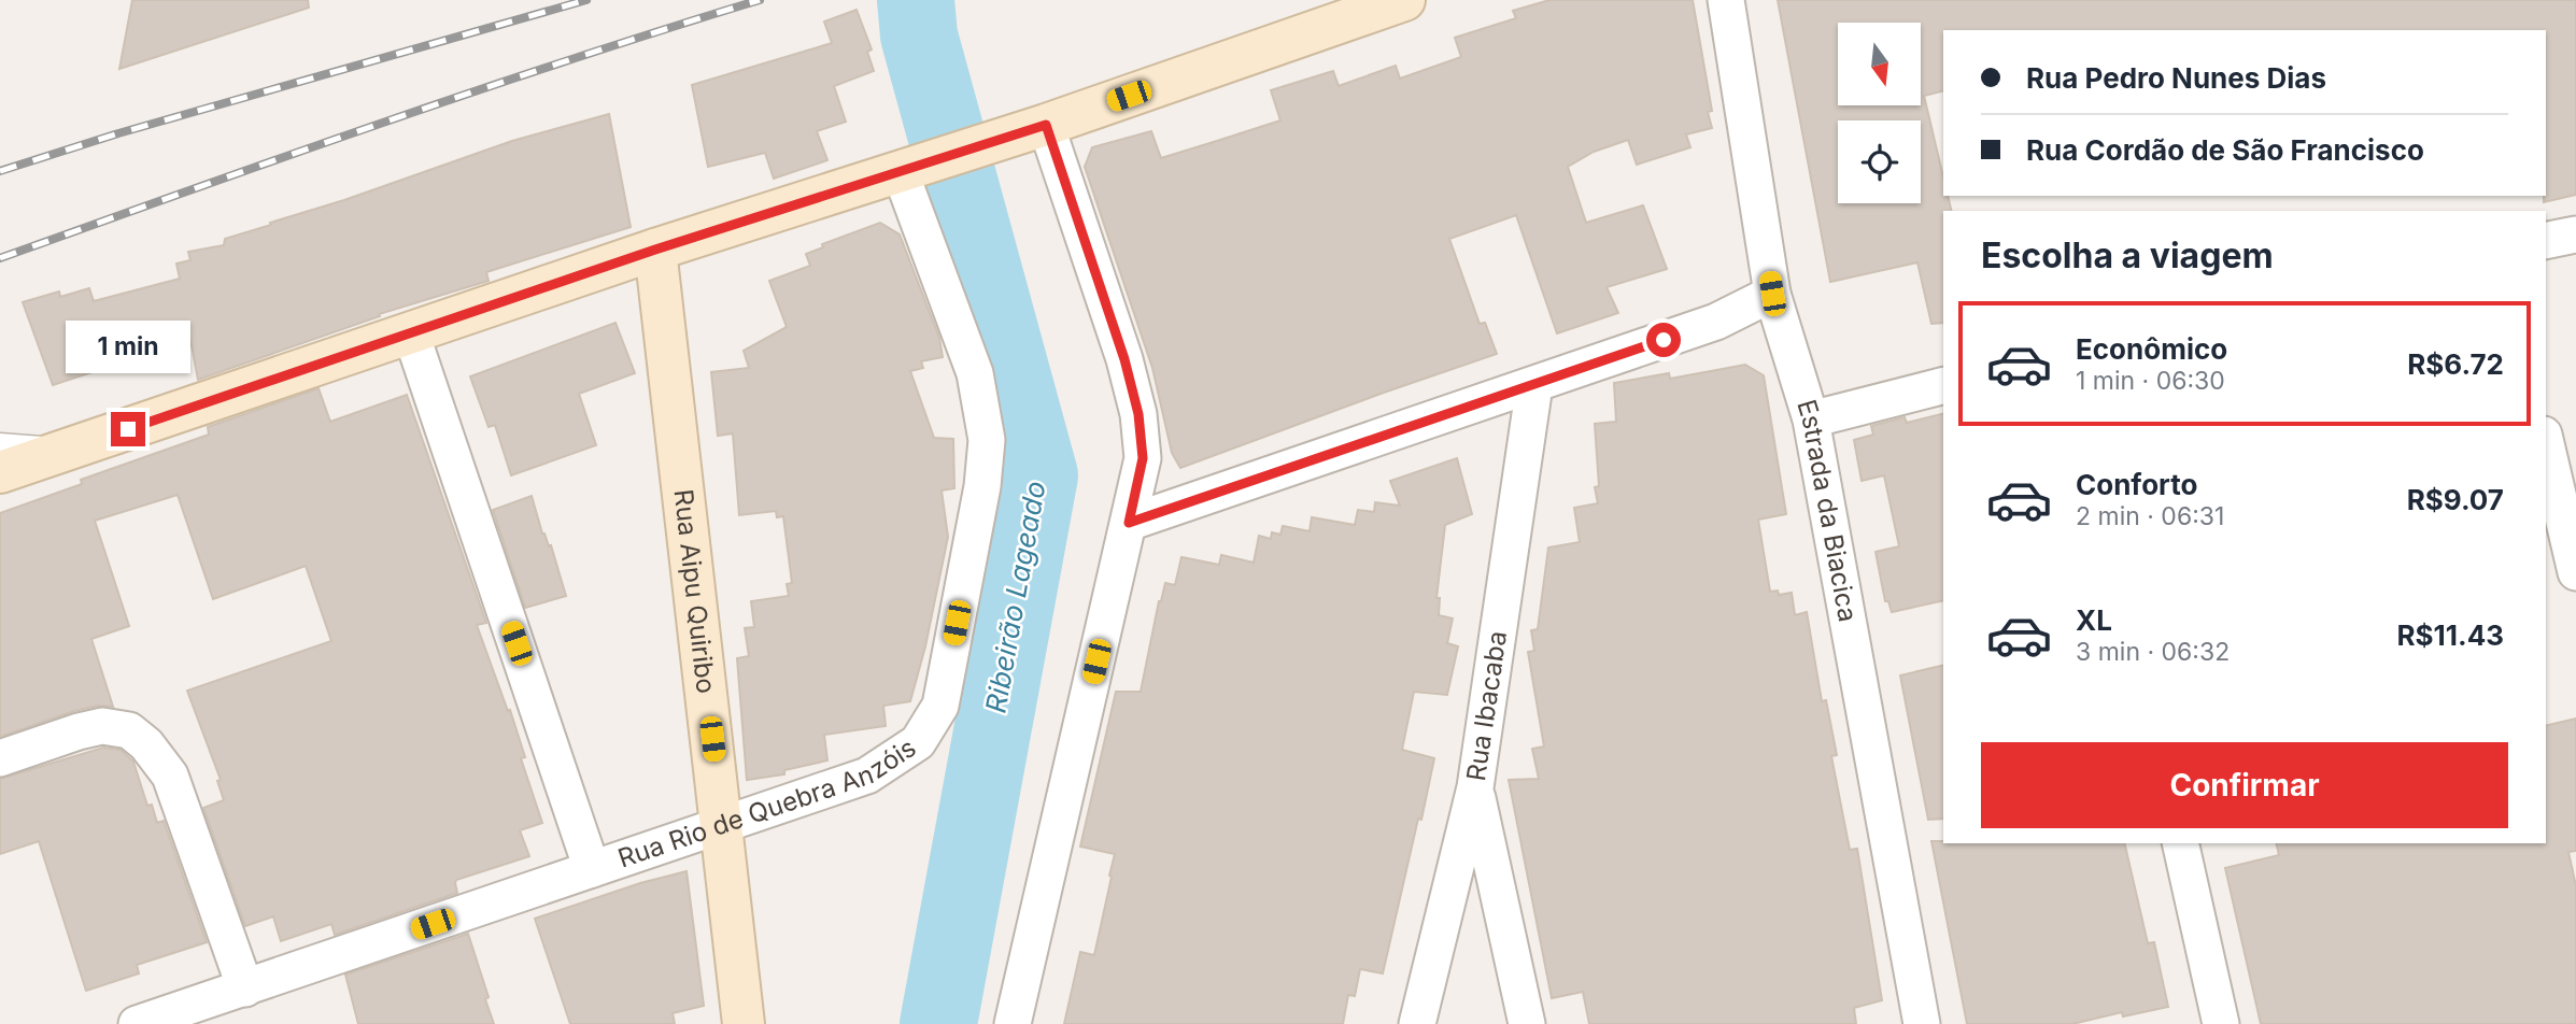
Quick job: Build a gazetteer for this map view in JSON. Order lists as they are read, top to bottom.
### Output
{
  "streets": {
    "street": [
      "Estrada da Biacica",
      "Rua Aipu Quiribo",
      "Rua Ibacaba",
      "Rua Rio de Quebra Anzóis"
    ]
  },
  "crossings": [
    ["Rua Aipu Quiribo", "Rua Rio de Quebra Anzóis"]
  ],
  "water": ["Ribeirão Lageado"],
  "north": "bottom",
  "page": {
    "banner": ["Rua Pedro Nunes Dias", "Rua Cordão de São Francisco"],
    "heading": "Escolha a viagem",
    "list": [
      {
        "name": "Econômico",
        "note": "1 min · 06:30",
        "value": "R$6.72"
      },
      {
        "name": "Conforto",
        "note": "2 min · 06:31",
        "value": "R$9.07"
      },
      {
        "name": "XL",
        "note": "3 min · 06:32",
        "value": "R$11.43"
      }
    ],
    "bubble": "1 min",
    "buttons": "Confirmar"
  }
}
